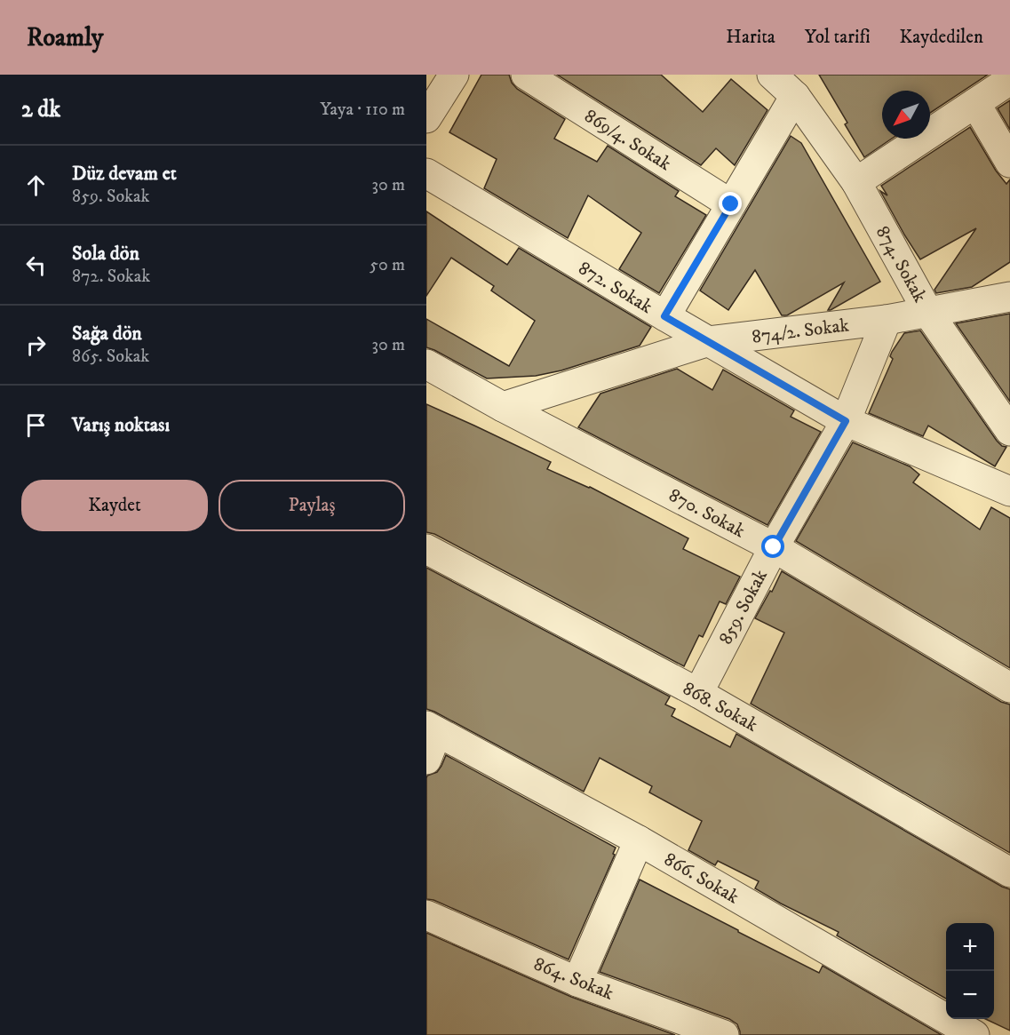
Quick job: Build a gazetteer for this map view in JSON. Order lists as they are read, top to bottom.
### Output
{
  "streets": {
    "street": [
      "869/4. Sokak",
      "874. Sokak",
      "872. Sokak",
      "874/2. Sokak",
      "870. Sokak",
      "859. Sokak",
      "868. Sokak",
      "866. Sokak",
      "864. Sokak"
    ]
  },
  "crossings": [
    ["874. Sokak", "874/2. Sokak"],
    ["872. Sokak", "874/2. Sokak"],
    ["872. Sokak", "859. Sokak"],
    ["874/2. Sokak", "870. Sokak"],
    ["874/2. Sokak", "859. Sokak"],
    ["870. Sokak", "859. Sokak"],
    ["859. Sokak", "868. Sokak"]
  ],
  "north": "bottom left",
  "page": {
    "header": "Roamly",
    "nav": ["Harita", "Yol tarifi", "Kaydedilen"],
    "heading": ["2 dk", "Yaya · 110 m"],
    "list": [
      ["Düz devam et", "859. Sokak", "30 m"],
      ["Sola dön", "872. Sokak", "50 m"],
      ["Sağa dön", "865. Sokak", "30 m"],
      "Varış noktası"
    ],
    "buttons": ["Kaydet", "Paylaş"],
    "map_buttons": ["+", "−"]
  }
}
